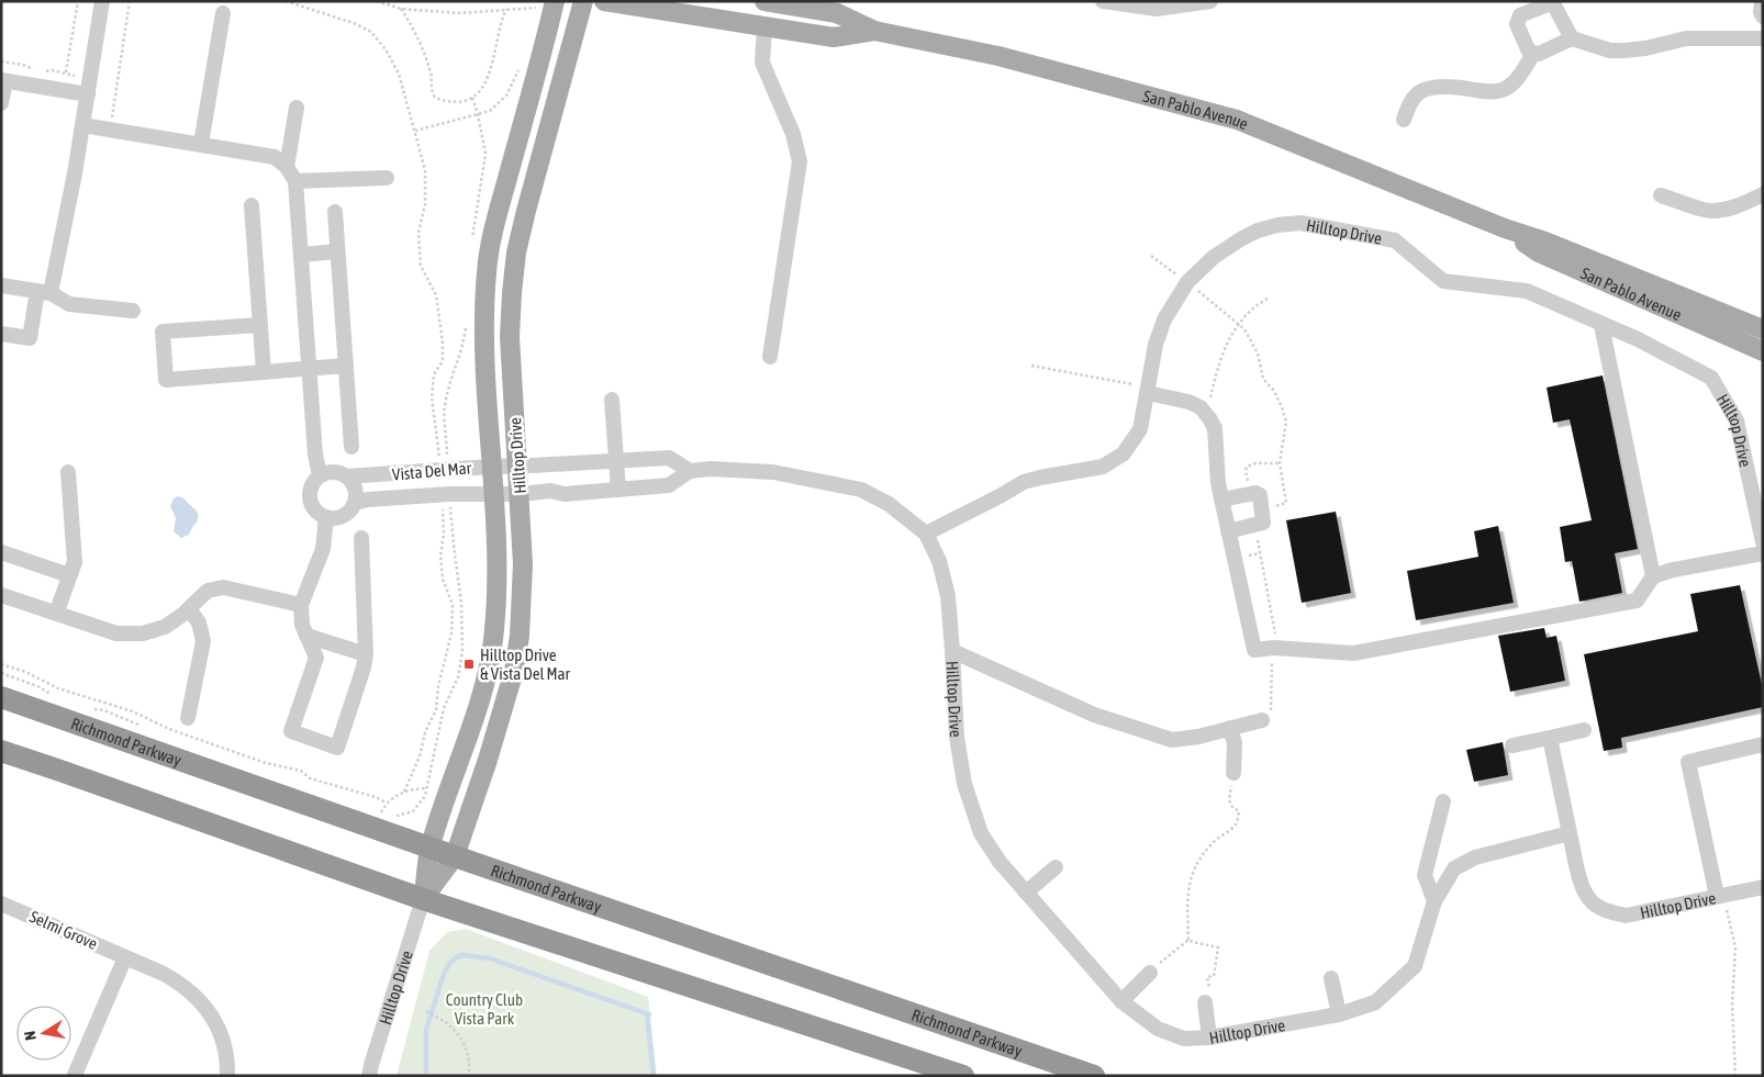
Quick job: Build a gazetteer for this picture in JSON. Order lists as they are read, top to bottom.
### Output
{
  "streets": {
    "highway": ["Richmond Parkway"],
    "main road": ["San Pablo Avenue", "Hilltop Drive"],
    "street": ["Vista Del Mar", "Selmi Grove"]
  },
  "crossings": [
    ["Hilltop Drive", "Vista Del Mar"],
    ["Hilltop Drive", "Richmond Parkway"]
  ],
  "parks": ["Country Club Vista Park"],
  "places": {
    "transit": ["Hilltop Drive & Vista Del Mar"]
  },
  "north": "left"
}
